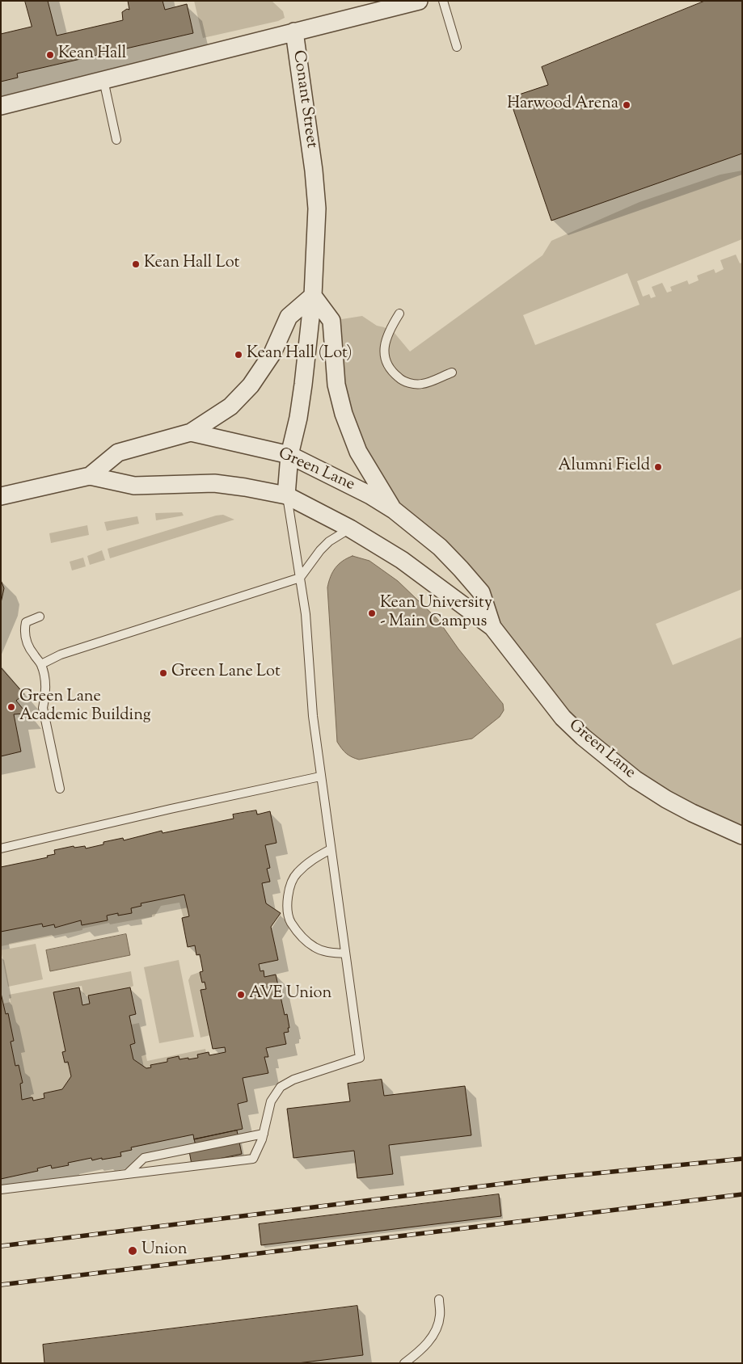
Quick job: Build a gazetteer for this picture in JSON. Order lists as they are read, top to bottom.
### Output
{
  "streets": {
    "street": ["Conant Street", "Green Lane"]
  },
  "crossings": [
    ["Conant Street", "Green Lane"]
  ],
  "places": [
    "Kean Hall",
    "Harwood Arena",
    "Kean Hall Lot",
    "Kean Hall (Lot)",
    "Alumni Field",
    "Kean University - Main Campus",
    "Green Lane Lot",
    "Green Lane Academic Building",
    "AVE Union",
    "Union"
  ]
}
